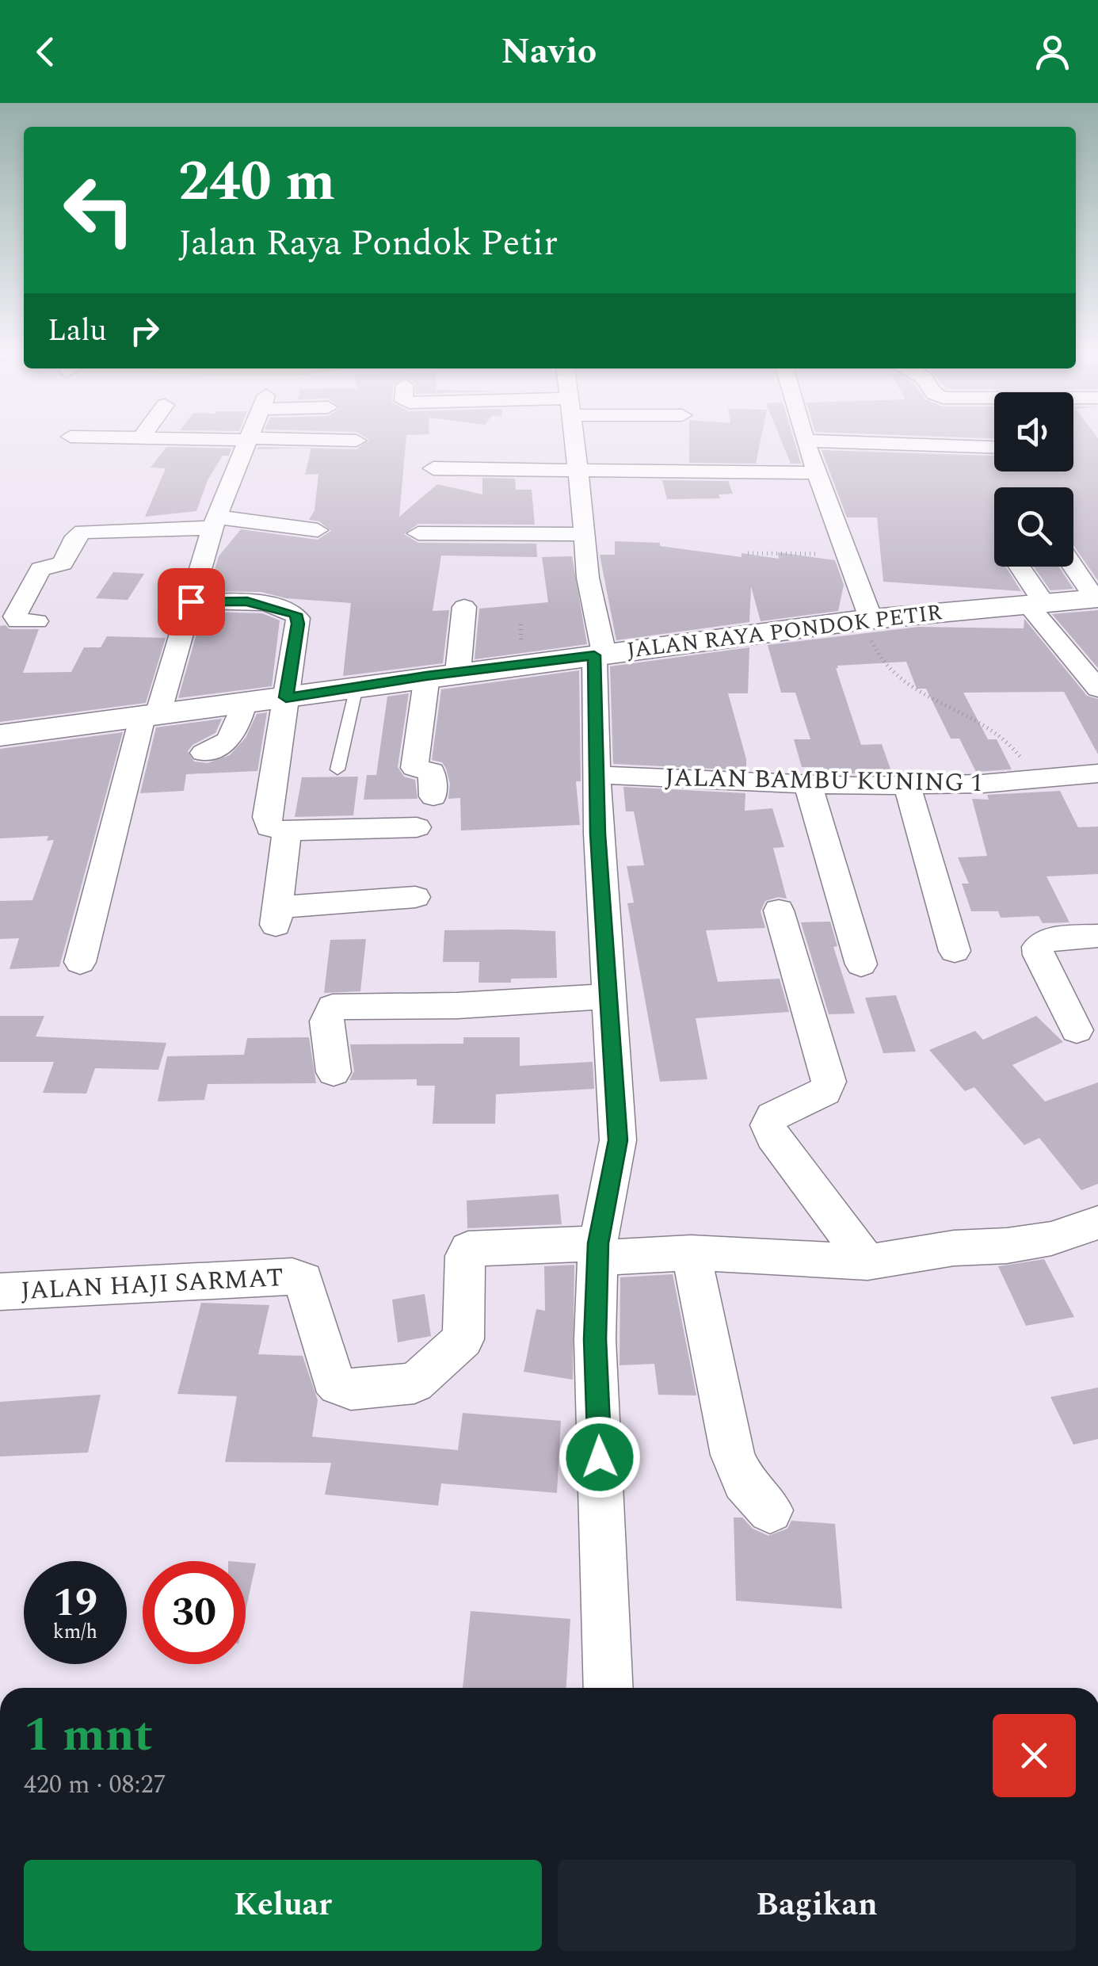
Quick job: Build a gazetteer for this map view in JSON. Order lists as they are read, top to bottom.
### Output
{
  "streets": {
    "main road": ["JALAN RAYA PONDOK PETIR"],
    "street": ["JALAN BAMBU KUNING 1", "JALAN HAJI SARMAT"]
  },
  "page": {
    "header": "Navio",
    "turn": ["240 m", "Jalan Raya Pondok Petir"],
    "then": "Lalu",
    "speed": "19 km/h",
    "limit": "30",
    "heading": ["1 mnt", "420 m · 08:27"],
    "buttons": ["Keluar", "Bagikan"]
  }
}
